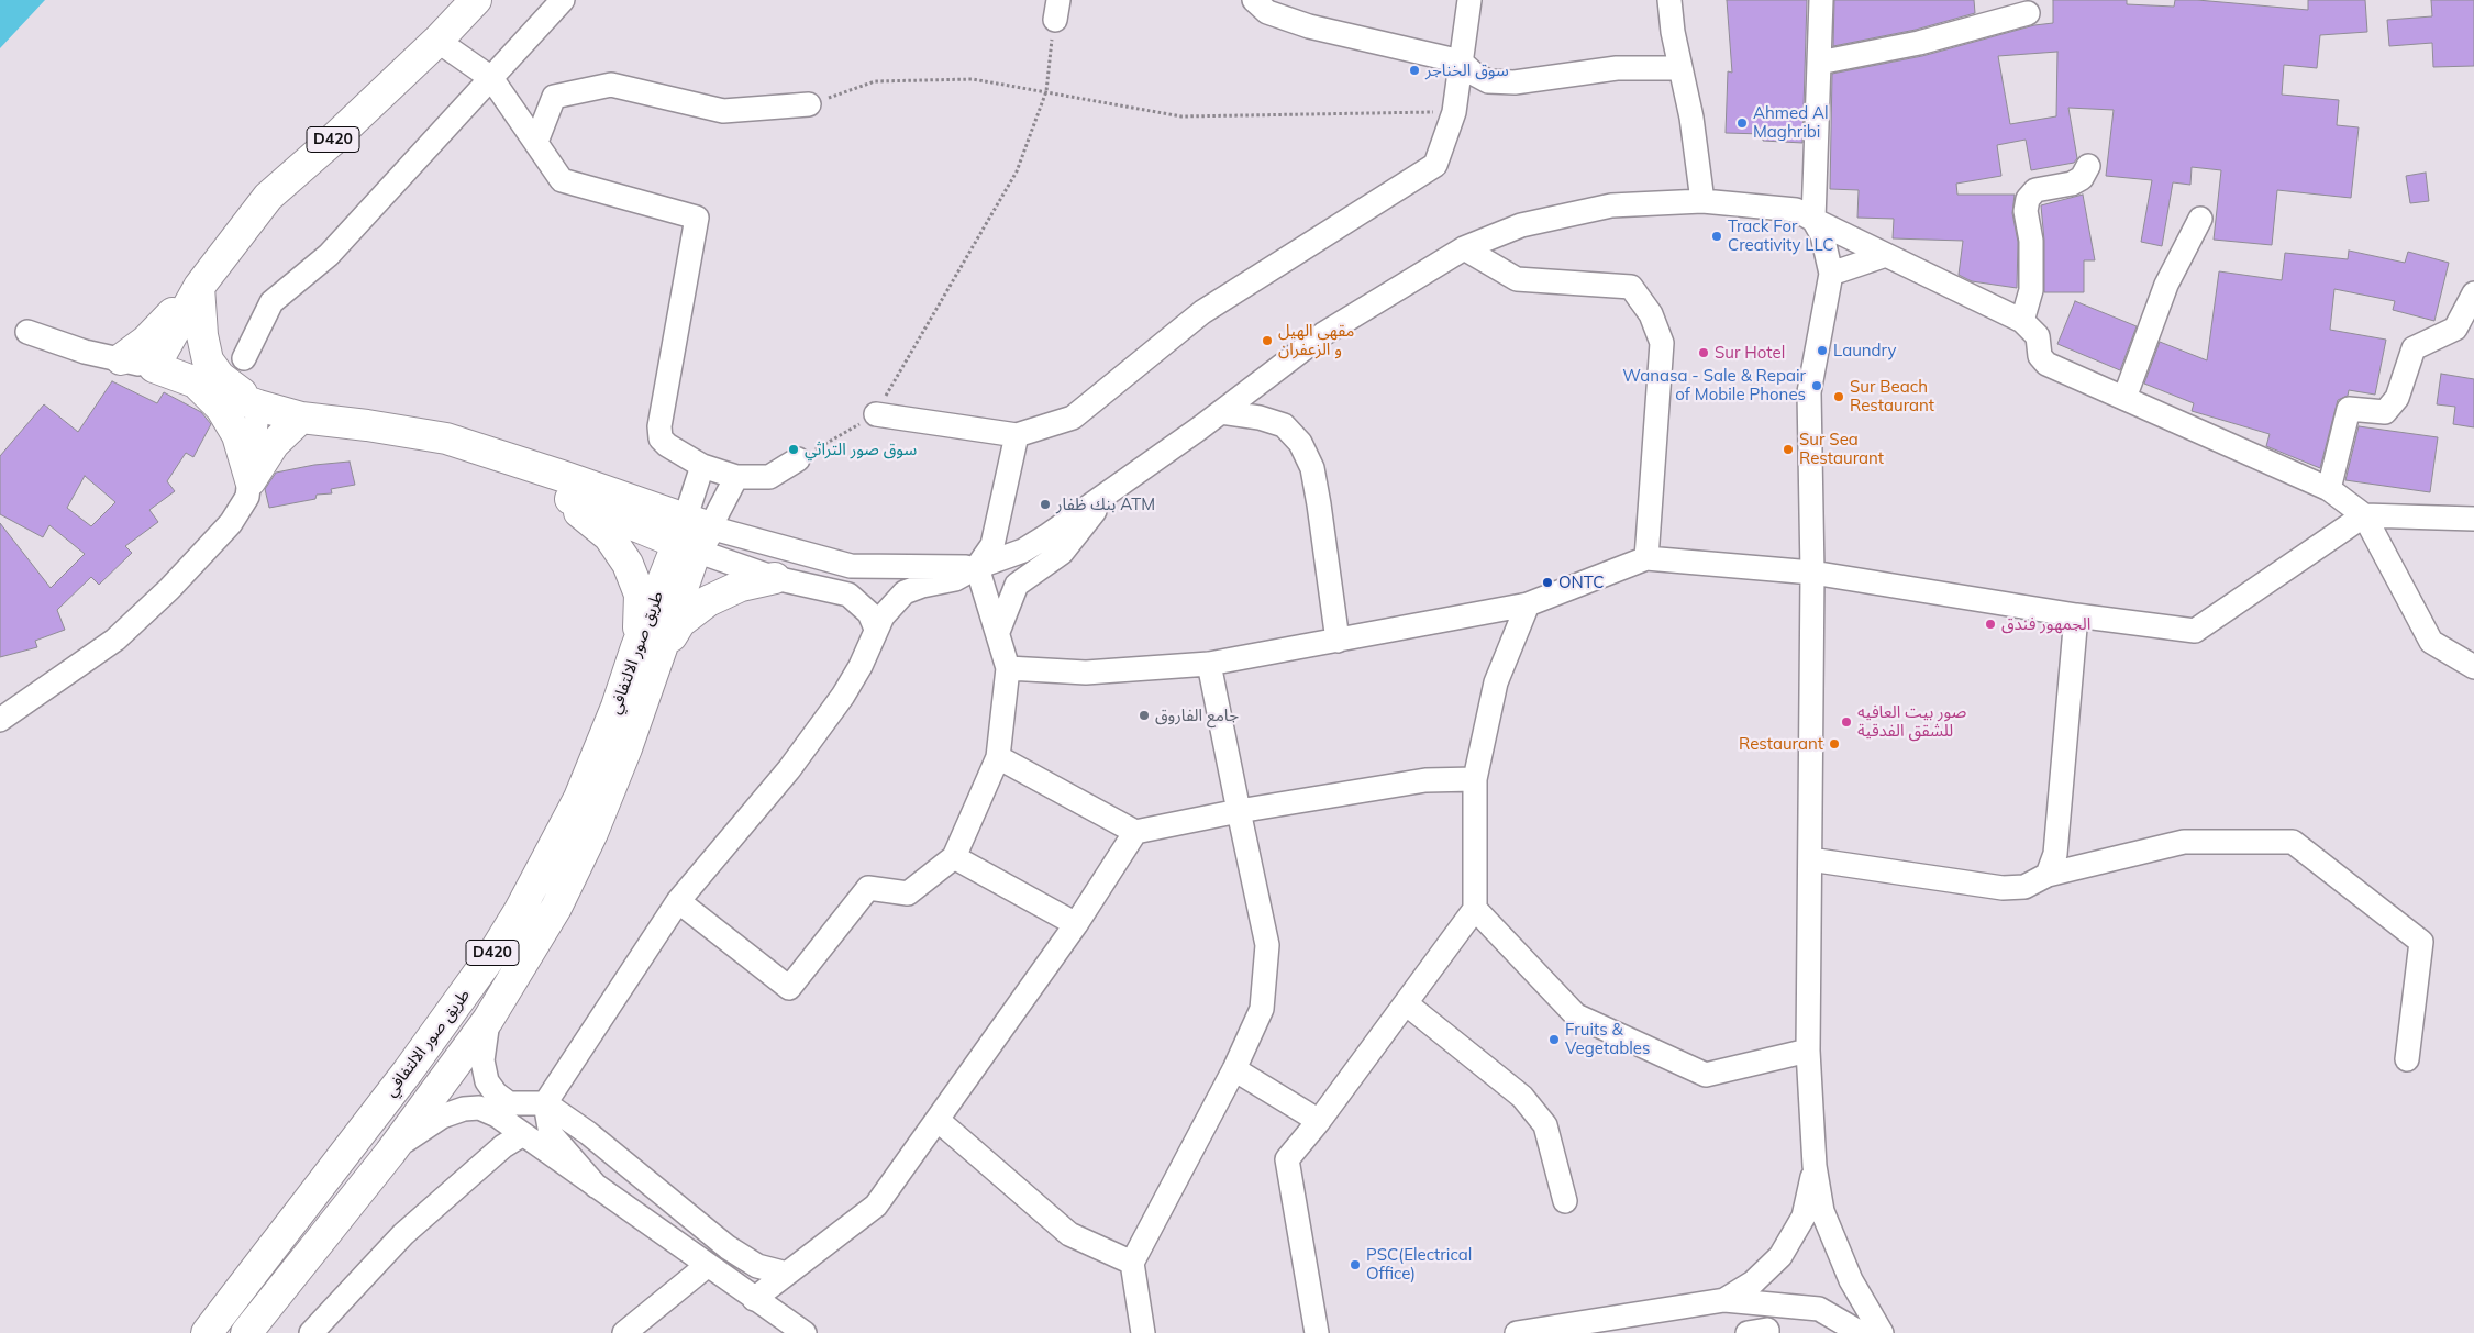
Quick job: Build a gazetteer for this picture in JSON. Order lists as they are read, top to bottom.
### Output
{
  "streets": {
    "main road": ["D420", "طريق صور الالتفافي"]
  },
  "places": [
    "سوق الخناجر",
    "Ahmed Al Maghribi",
    "Track For Creativity LLC",
    "مقهى الهيل و الزعفران",
    "Laundry",
    "Sur Hotel",
    "Wanasa - Sale & Repair of Mobile Phones",
    "Sur Beach Restaurant",
    "سوق صور التراثي",
    "Sur Sea Restaurant",
    "بنك ظفار ATM",
    "ONTC",
    "الجمهور فندق",
    "جامع الفاروق",
    "صور بيت العافيه للشقق الفدقية",
    "Restaurant",
    "Fruits & Vegetables",
    "PSC(Electrical Office)"
  ]
}
